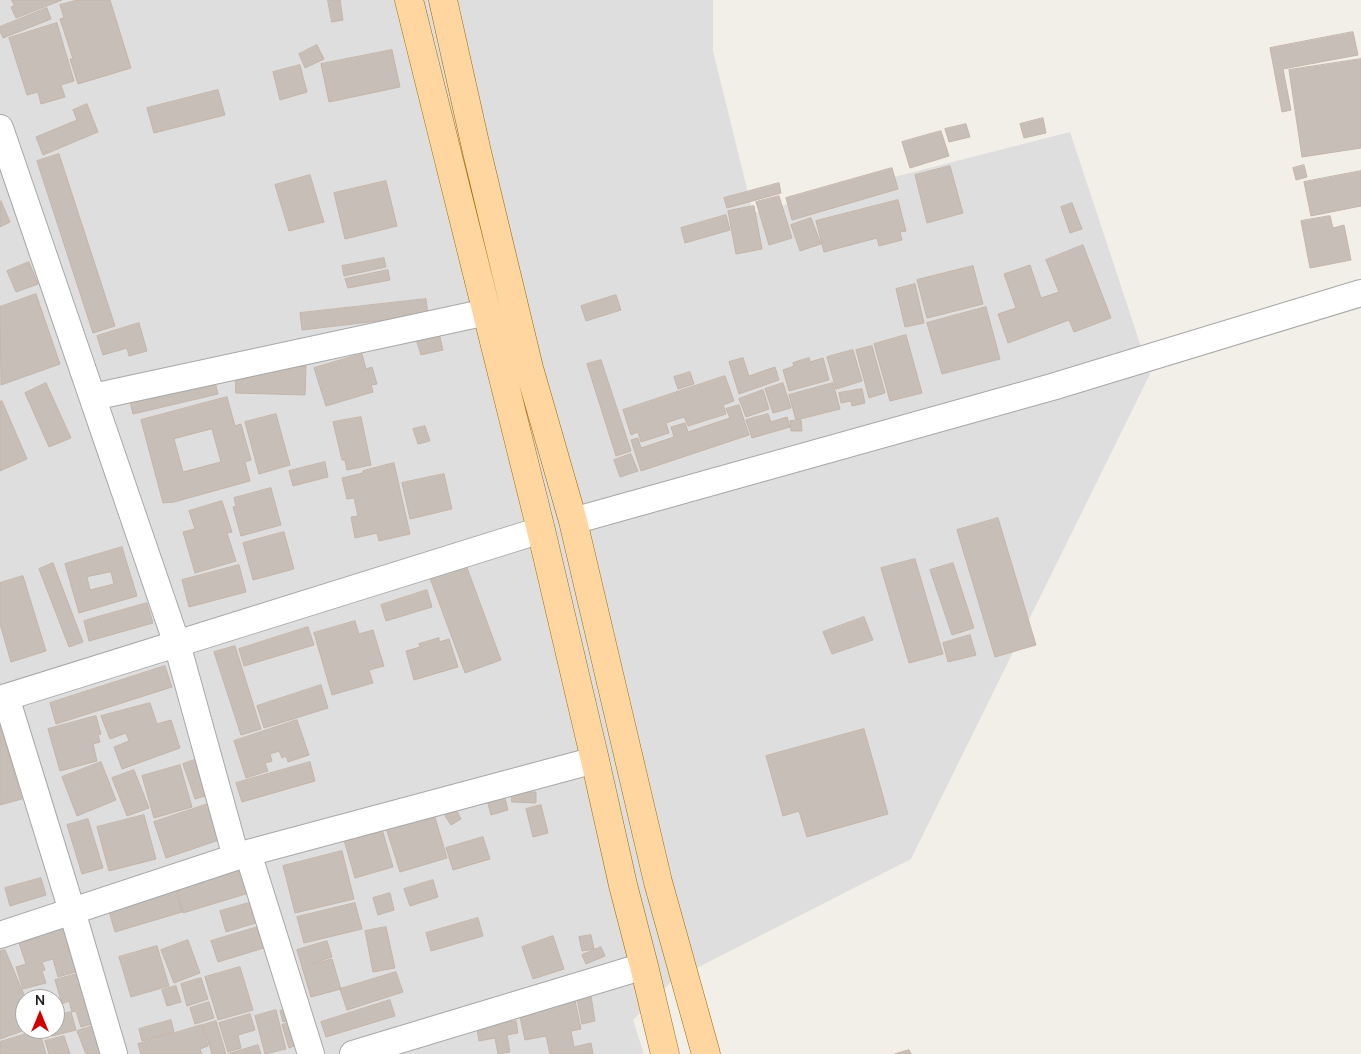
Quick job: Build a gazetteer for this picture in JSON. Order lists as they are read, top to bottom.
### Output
{
  "north": "top"
}
